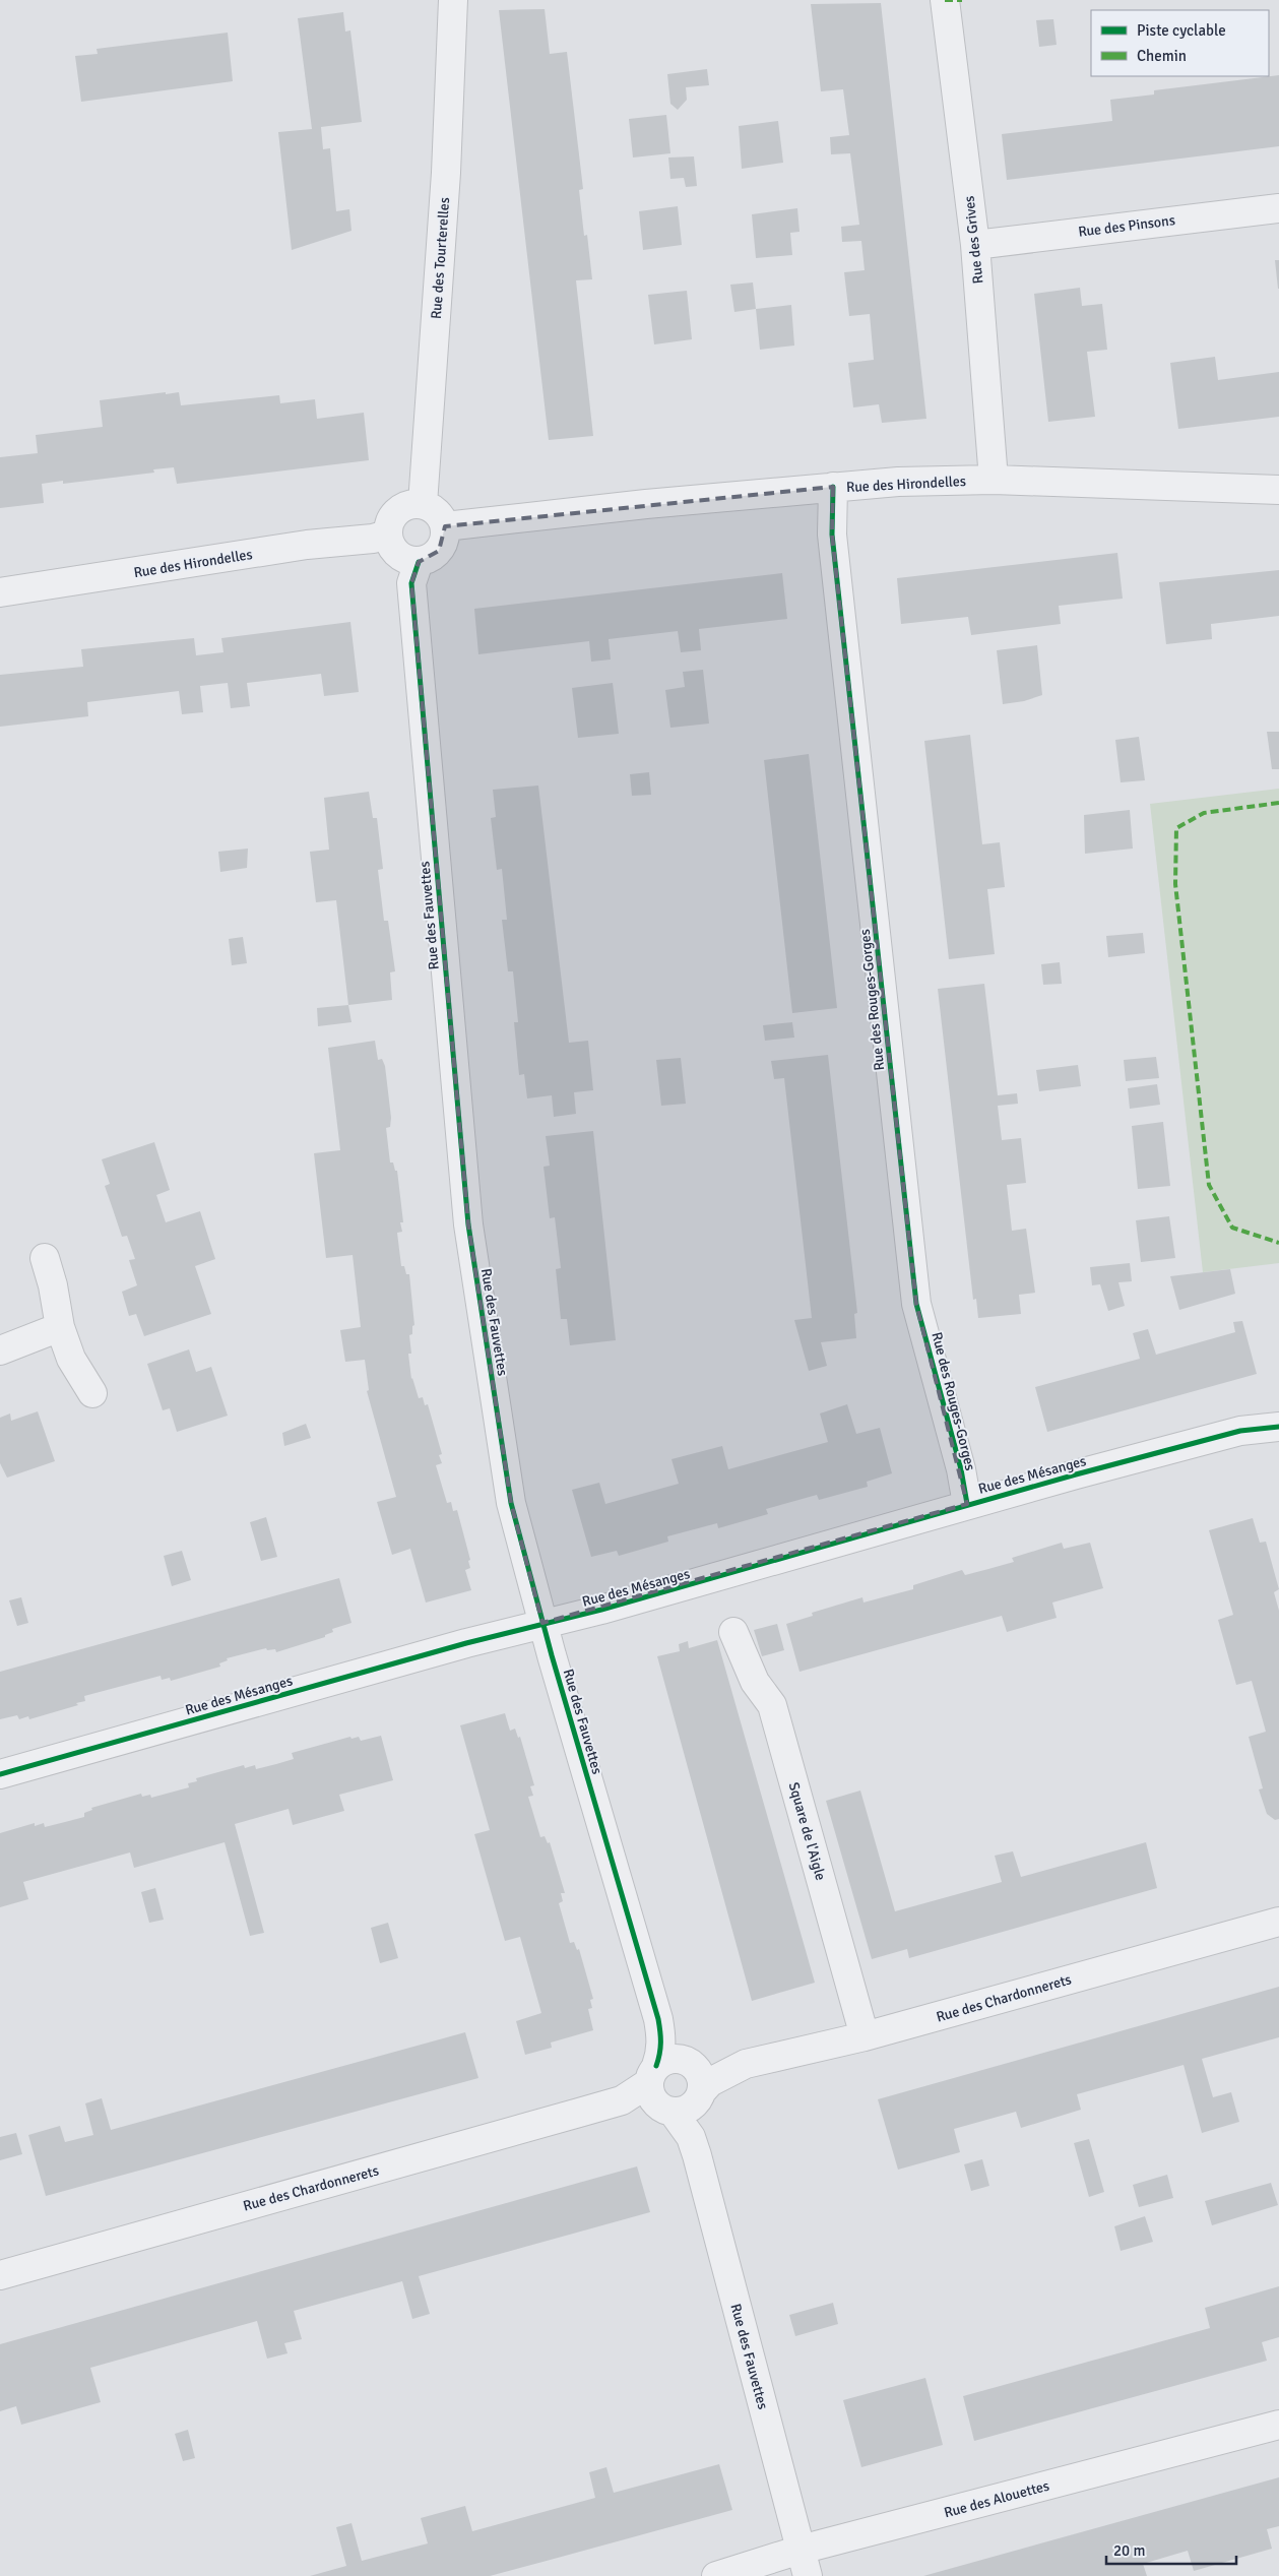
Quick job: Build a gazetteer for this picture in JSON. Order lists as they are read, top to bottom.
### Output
{
  "streets": {
    "street": [
      "Rue des Pinsons",
      "Rue des Grives",
      "Rue des Tourterelles",
      "Rue des Hirondelles",
      "Rue des Fauvettes",
      "Rue des Rouges-Gorges",
      "Rue des Mésanges",
      "Square de l'Aigle",
      "Rue des Chardonnerets",
      "Rue des Alouettes"
    ]
  },
  "crossings": [
    ["Rue des Pinsons", "Rue des Grives"],
    ["Rue des Grives", "Rue des Hirondelles"],
    ["Rue des Tourterelles", "Rue des Hirondelles"],
    ["Rue des Tourterelles", "Rue des Fauvettes"],
    ["Rue des Hirondelles", "Rue des Fauvettes"],
    ["Rue des Hirondelles", "Rue des Rouges-Gorges"],
    ["Rue des Fauvettes", "Rue des Mésanges"],
    ["Rue des Fauvettes", "Rue des Chardonnerets"],
    ["Rue des Fauvettes", "Rue des Alouettes"],
    ["Rue des Rouges-Gorges", "Rue des Mésanges"],
    ["Square de l'Aigle", "Rue des Chardonnerets"]
  ],
  "legend": ["Piste cyclable", "Chemin"],
  "scale_bar": "20 m"
}
